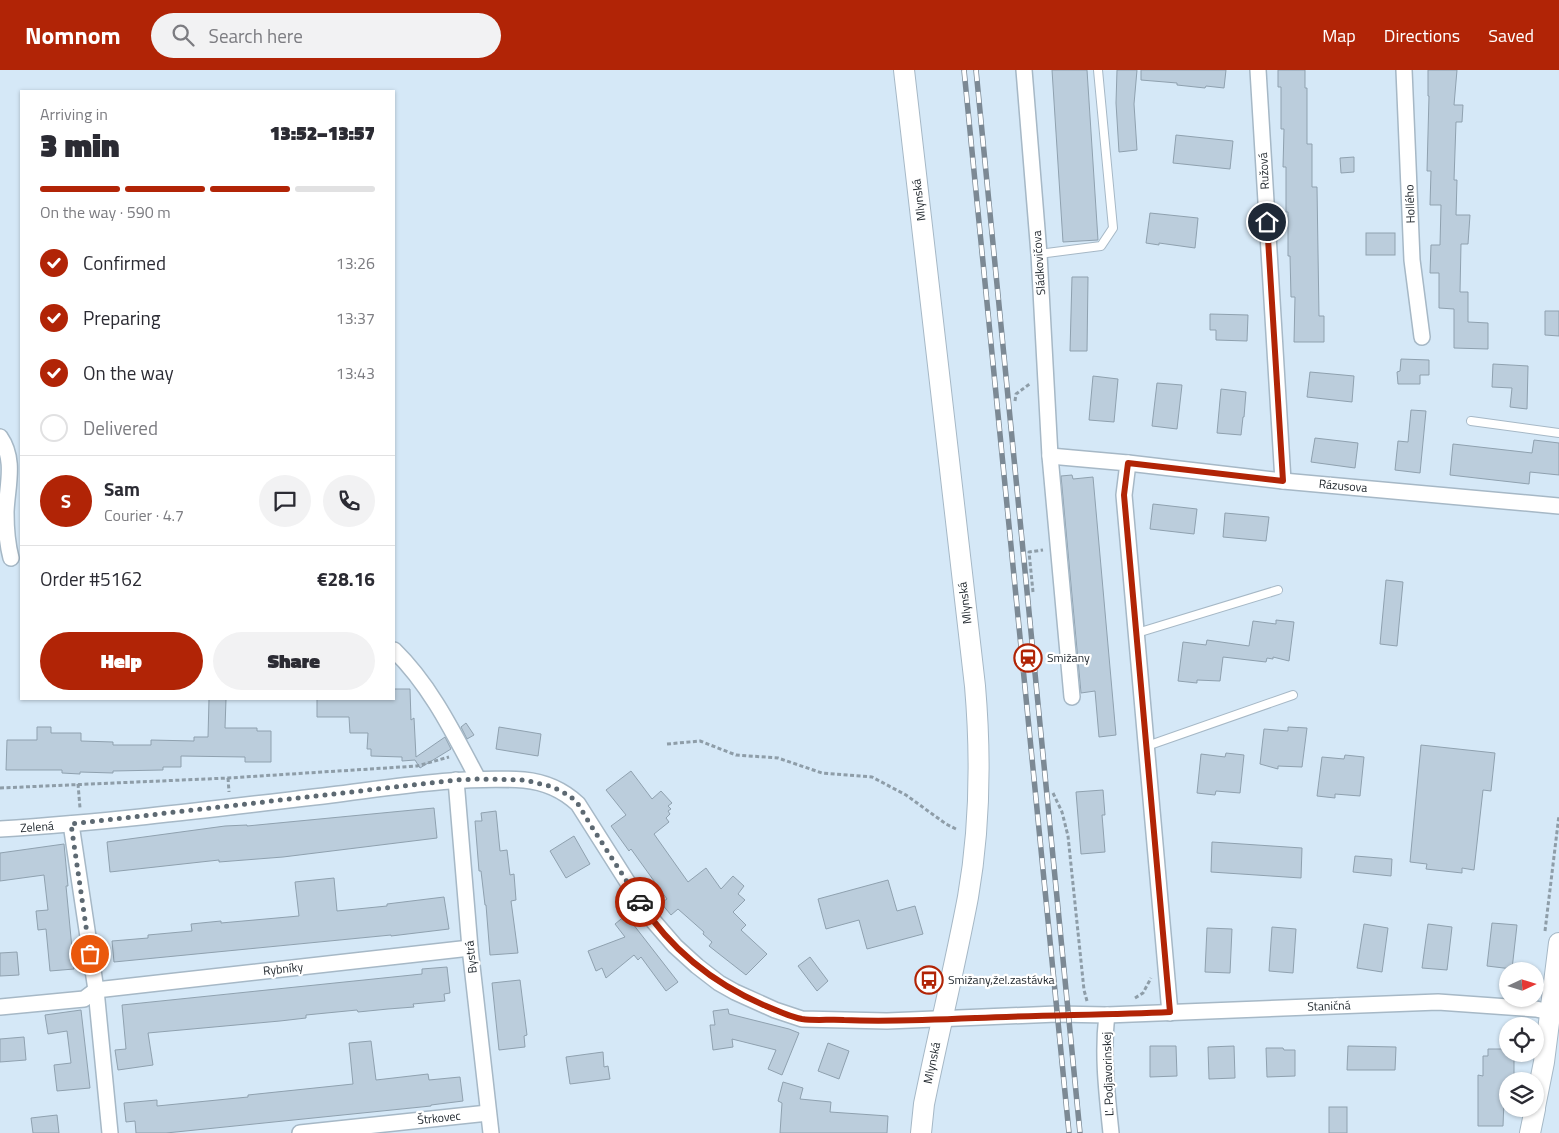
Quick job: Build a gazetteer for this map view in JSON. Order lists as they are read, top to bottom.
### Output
{
  "streets": {
    "street": [
      "Ružová",
      "Mlynská",
      "Hollého",
      "Sládkovičova",
      "Rázusova",
      "Zelená",
      "Bystrá",
      "Rybníky",
      "Staničná",
      "Ľ. Podjavorinskej",
      "Štrkovec"
    ]
  },
  "crossings": [
    ["Ružová", "Rázusova"],
    ["Mlynská", "Zelená"],
    ["Sládkovičova", "Rázusova"],
    ["Zelená", "Bystrá"],
    ["Zelená", "Staničná"],
    ["Zelená", "Ľ. Podjavorinskej"],
    ["Bystrá", "Rybníky"],
    ["Bystrá", "Štrkovec"],
    ["Staničná", "Ľ. Podjavorinskej"]
  ],
  "places": {
    "station": ["Smižany"],
    "bus stop": ["Smižany,žel.zastávka"]
  },
  "north": "right",
  "page": {
    "header": "Nomnom",
    "search": "Search here",
    "nav": ["Map", "Directions", "Saved"],
    "heading": ["3 min", "Arriving in", "13:52–13:57"],
    "panel": [
      "Sam",
      "Courier · 4.7",
      "Order #5162",
      "€28.16"
    ],
    "bar": "On the way · 590 m",
    "list": [
      ["Confirmed", "13:26"],
      ["Preparing", "13:37"],
      ["On the way", "13:43"],
      "Delivered"
    ],
    "round": "S",
    "buttons": ["Help", "Share"]
  }
}
